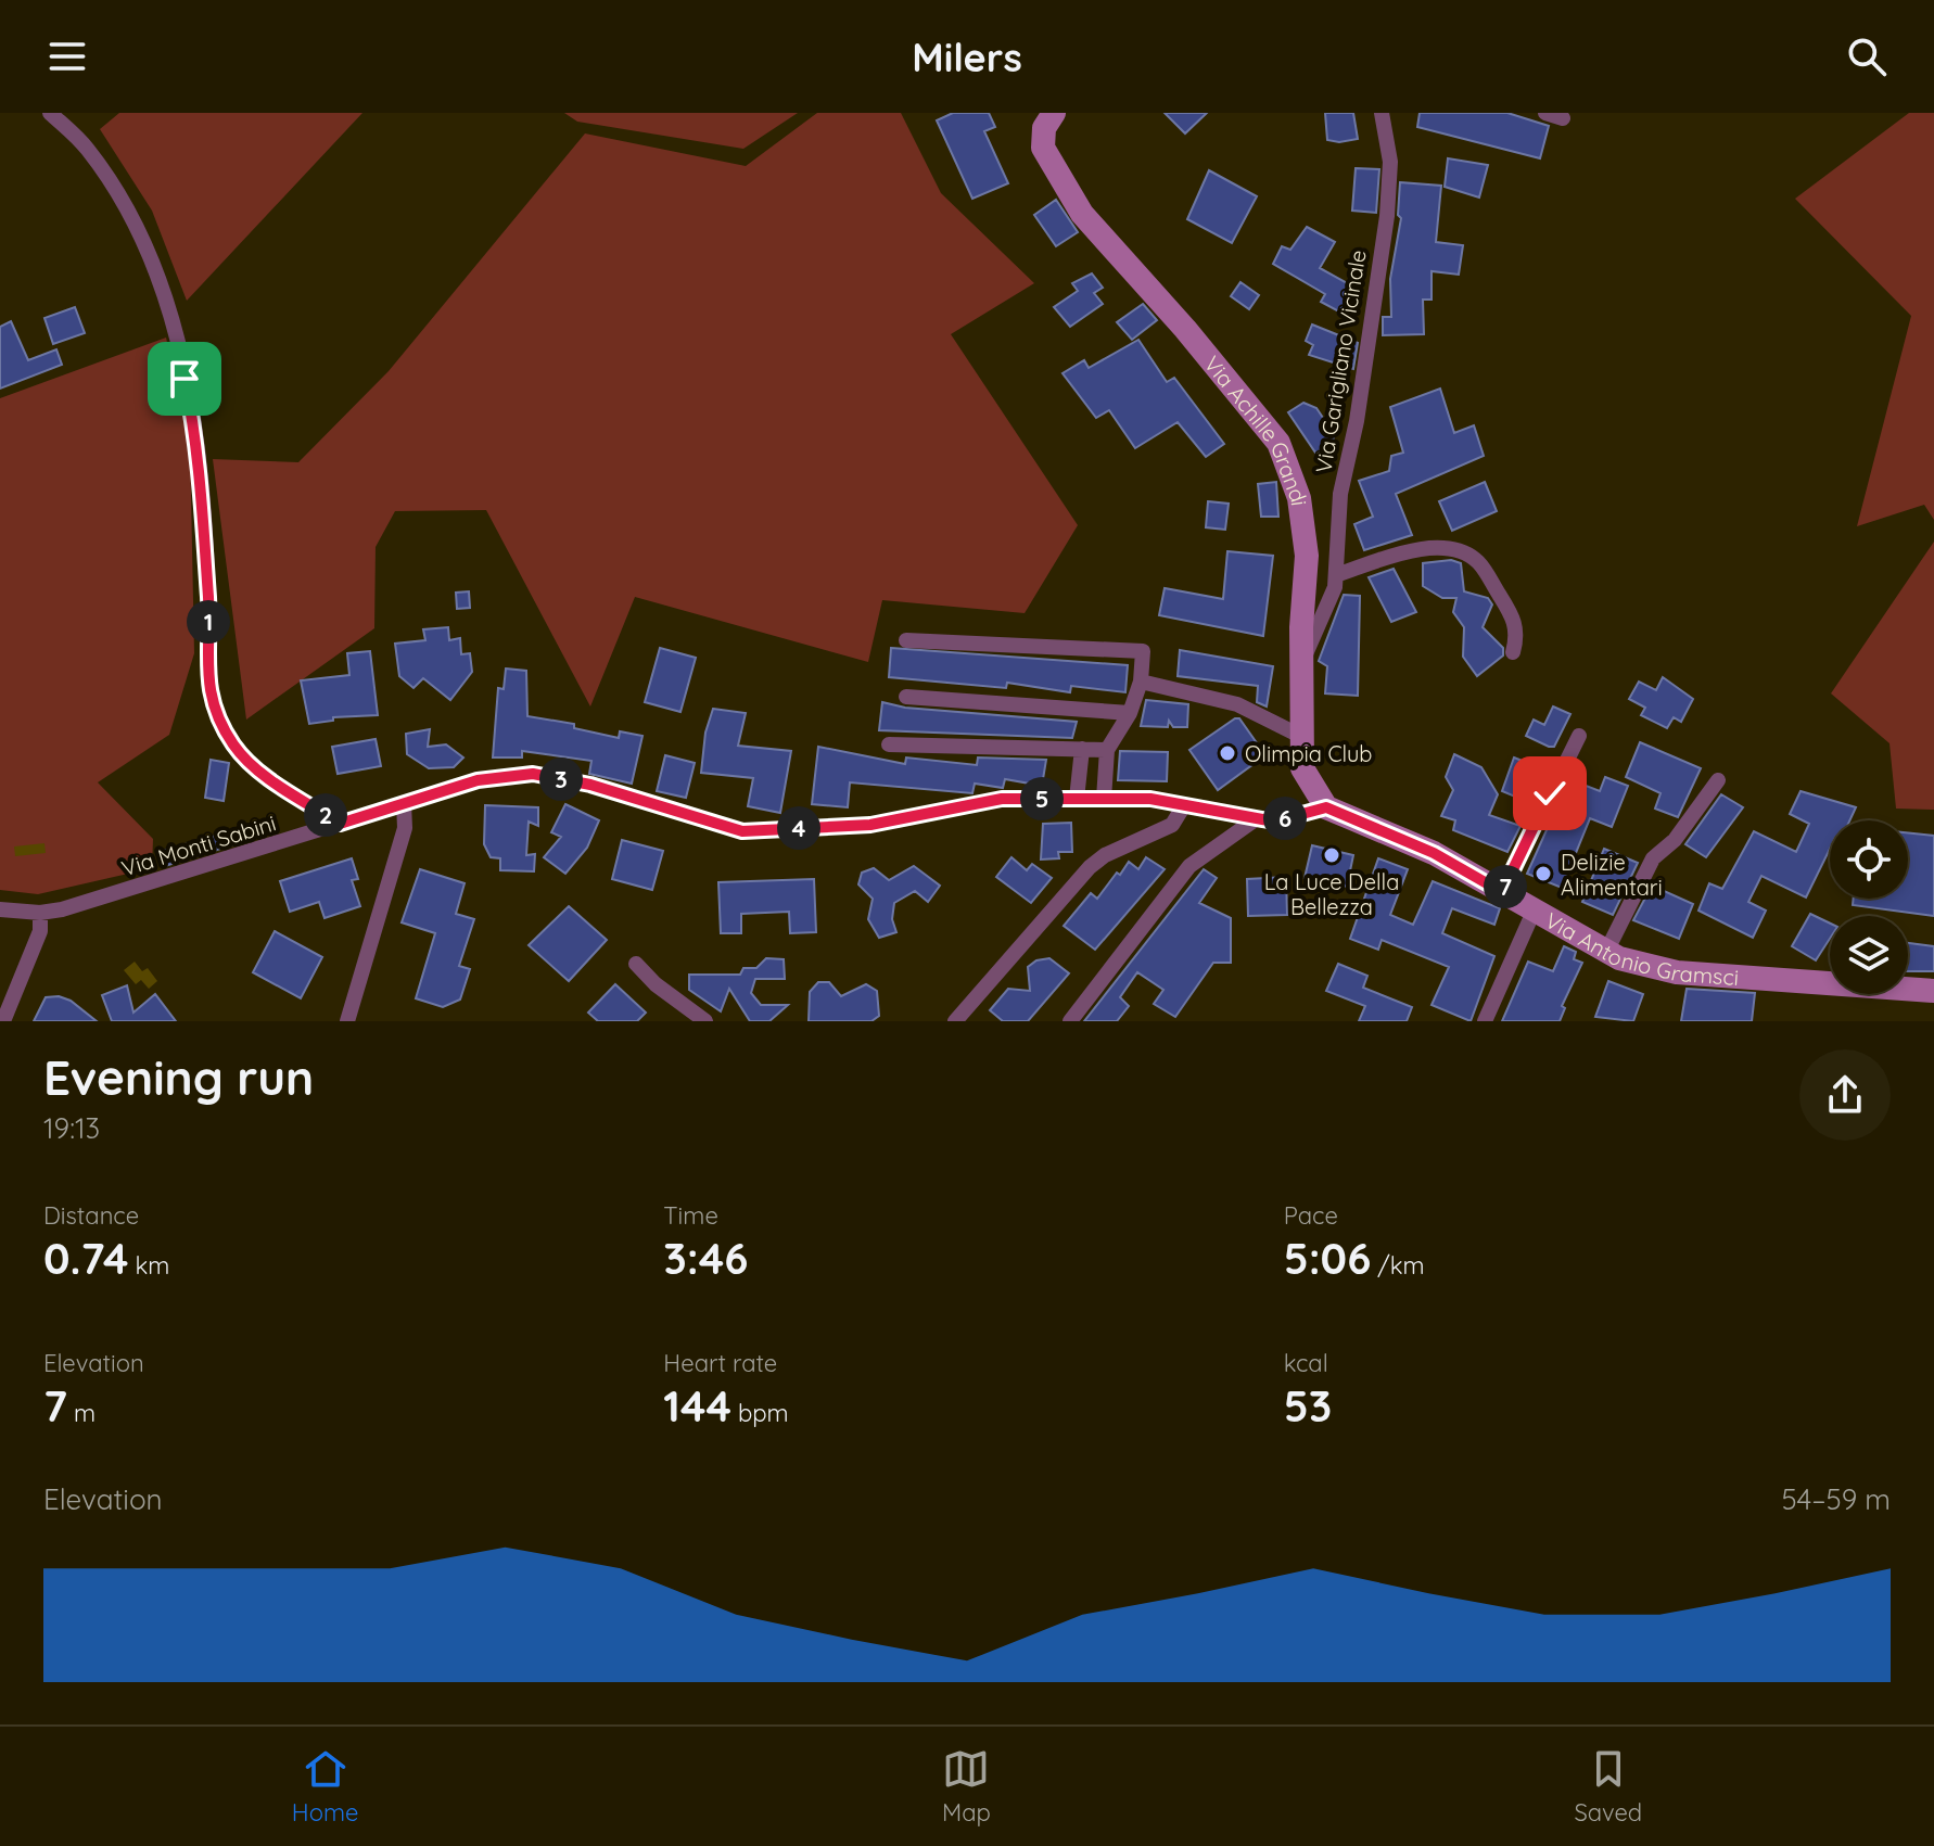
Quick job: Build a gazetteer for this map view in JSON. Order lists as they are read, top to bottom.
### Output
{
  "streets": {
    "main road": ["Via Achille Grandi", "Via Antonio Gramsci"],
    "street": ["Via Garigliano Vicinale", "Via Monti Sabini"]
  },
  "crossings": [
    ["Via Garigliano Vicinale", "Via Achille Grandi"],
    ["Via Achille Grandi", "Via Monti Sabini"],
    ["Via Achille Grandi", "Via Antonio Gramsci"],
    ["Via Monti Sabini", "Via Antonio Gramsci"]
  ],
  "places": ["Olimpia Club", "La Luce Della Bellezza", "Delizie Alimentari"],
  "page": {
    "header": "Milers",
    "pins": [
      "1",
      "3",
      "5",
      "2",
      "6",
      "4",
      "7"
    ],
    "heading": ["Evening run", "19:13"],
    "stats": [
      ["Distance", "0.74 km"],
      ["Time", "3:46"],
      ["Pace", "5:06 /km"],
      ["Elevation", "7 m"],
      ["Heart rate", "144 bpm"],
      ["kcal", "53"]
    ],
    "chart": ["Elevation", "54–59 m"],
    "tabs": ["Home", "Map", "Saved"]
  }
}
